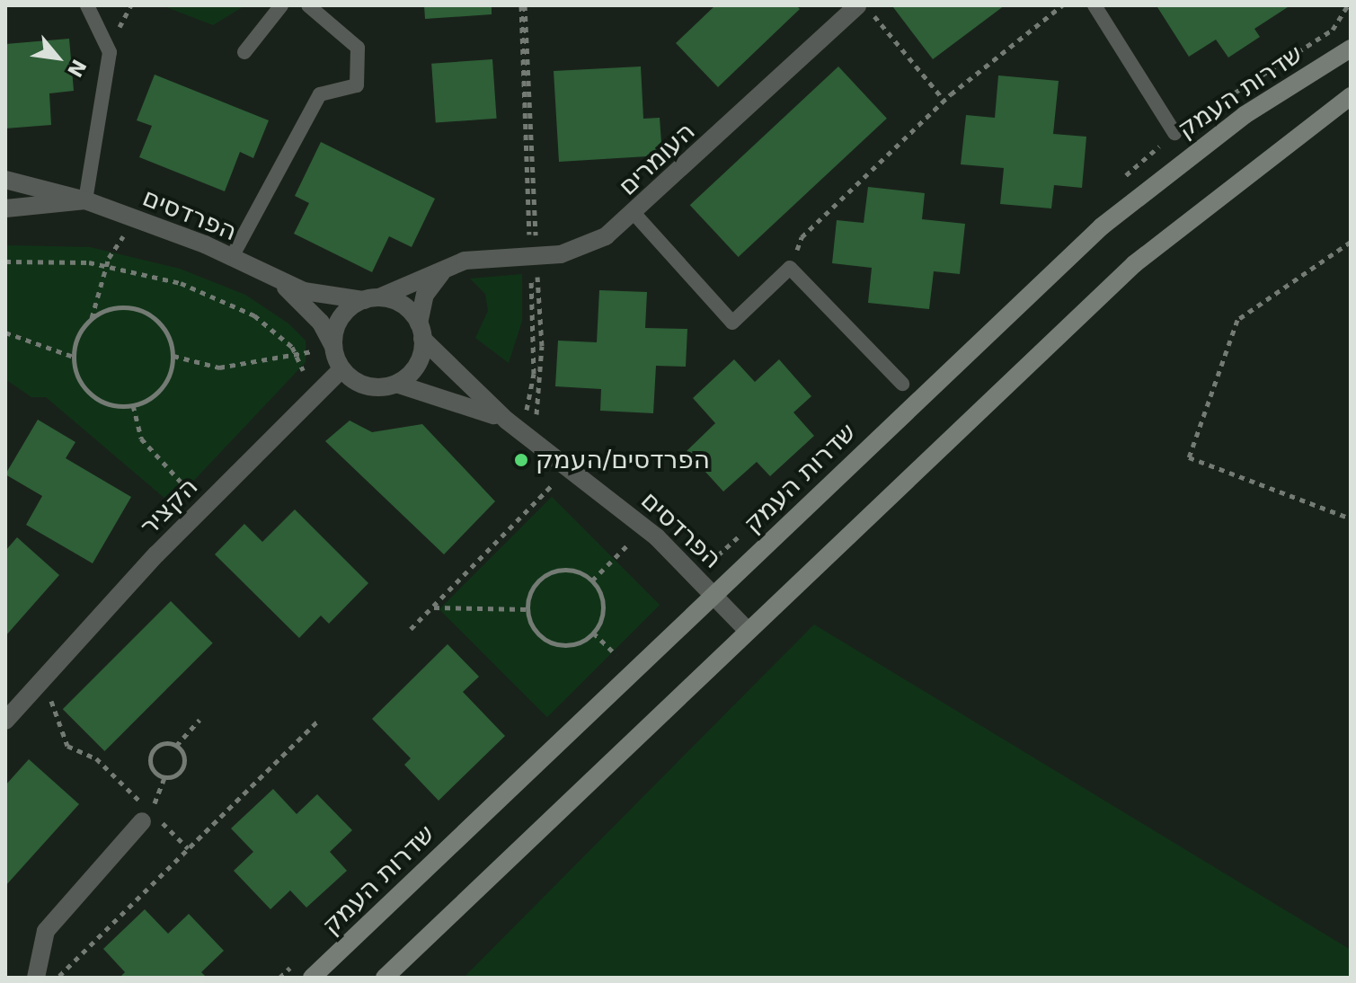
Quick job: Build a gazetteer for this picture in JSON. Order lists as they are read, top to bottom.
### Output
{
  "streets": {
    "street": [
      "שדרות העמק",
      "העומרים",
      "הפרדסים",
      "הקציר"
    ]
  },
  "crossings": [
    ["שדרות העמק", "הפרדסים"],
    ["העומרים", "הפרדסים"],
    ["העומרים", "הקציר"],
    ["הפרדסים", "הקציר"]
  ],
  "places": ["הפרדסים/העמק"],
  "north": "bottom right"
}
